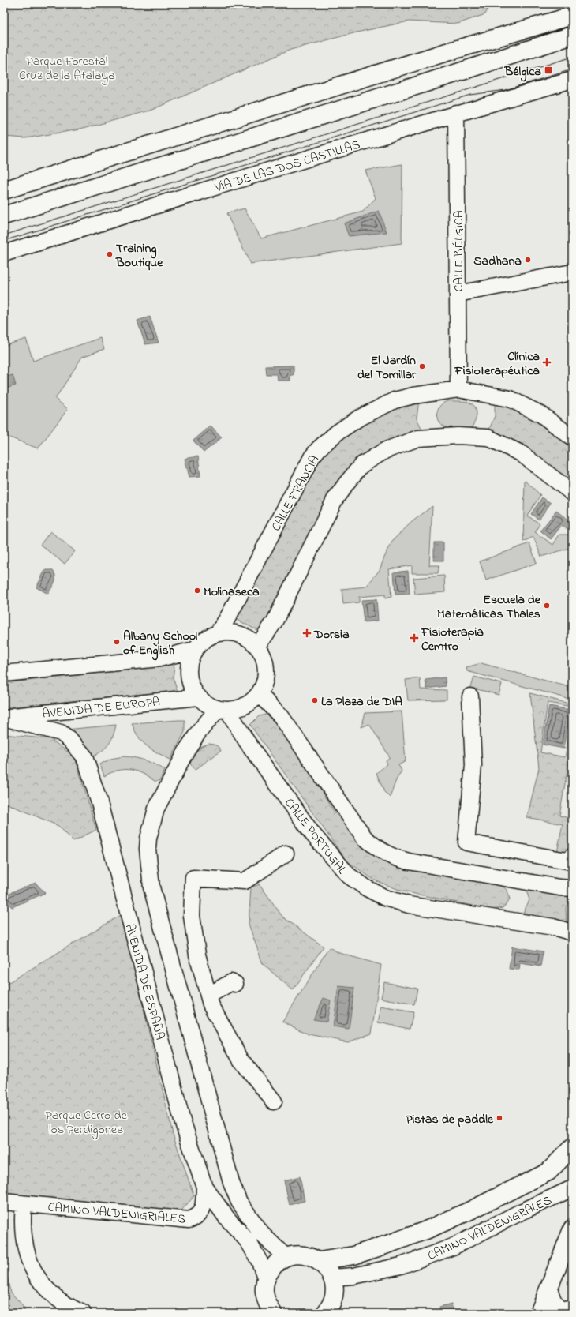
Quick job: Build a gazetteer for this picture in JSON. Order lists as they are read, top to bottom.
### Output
{
  "streets": {
    "street": [
      "VÍA DE LAS DOS CASTILLAS",
      "CALLE BÉLGICA",
      "CALLE FRANCIA",
      "AVENIDA DE EUROPA",
      "CALLE PORTUGAL",
      "AVENIDA DE ESPAÑA",
      "CAMINO VALDENIGRIALES",
      "CAMINO VALDENIGRALES"
    ]
  },
  "crossings": [
    ["VÍA DE LAS DOS CASTILLAS", "CALLE BÉLGICA"],
    ["CALLE BÉLGICA", "CALLE FRANCIA"],
    ["CALLE FRANCIA", "AVENIDA DE EUROPA"],
    ["CALLE FRANCIA", "CALLE PORTUGAL"],
    ["AVENIDA DE EUROPA", "CALLE PORTUGAL"],
    ["AVENIDA DE EUROPA", "AVENIDA DE ESPAÑA"],
    ["AVENIDA DE ESPAÑA", "CAMINO VALDENIGRIALES"]
  ],
  "parks": ["Parque Forestal Cruz de la Atalaya", "Parque Cerro de los Perdigones"],
  "places": {
    "transit": ["Bélgica"],
    "other": [
      "Training Boutique",
      "Sadhana",
      "El Jardín del Tomillar",
      "Molinaseca",
      "Escuela de Matemáticas Thales",
      "Albany School of English",
      "La Plaza de DIA",
      "Pistas de paddle"
    ],
    "health": ["Clínica Fisioterapéutica", "Dorsia", "Fisioterapia Cemtro"]
  }
}
